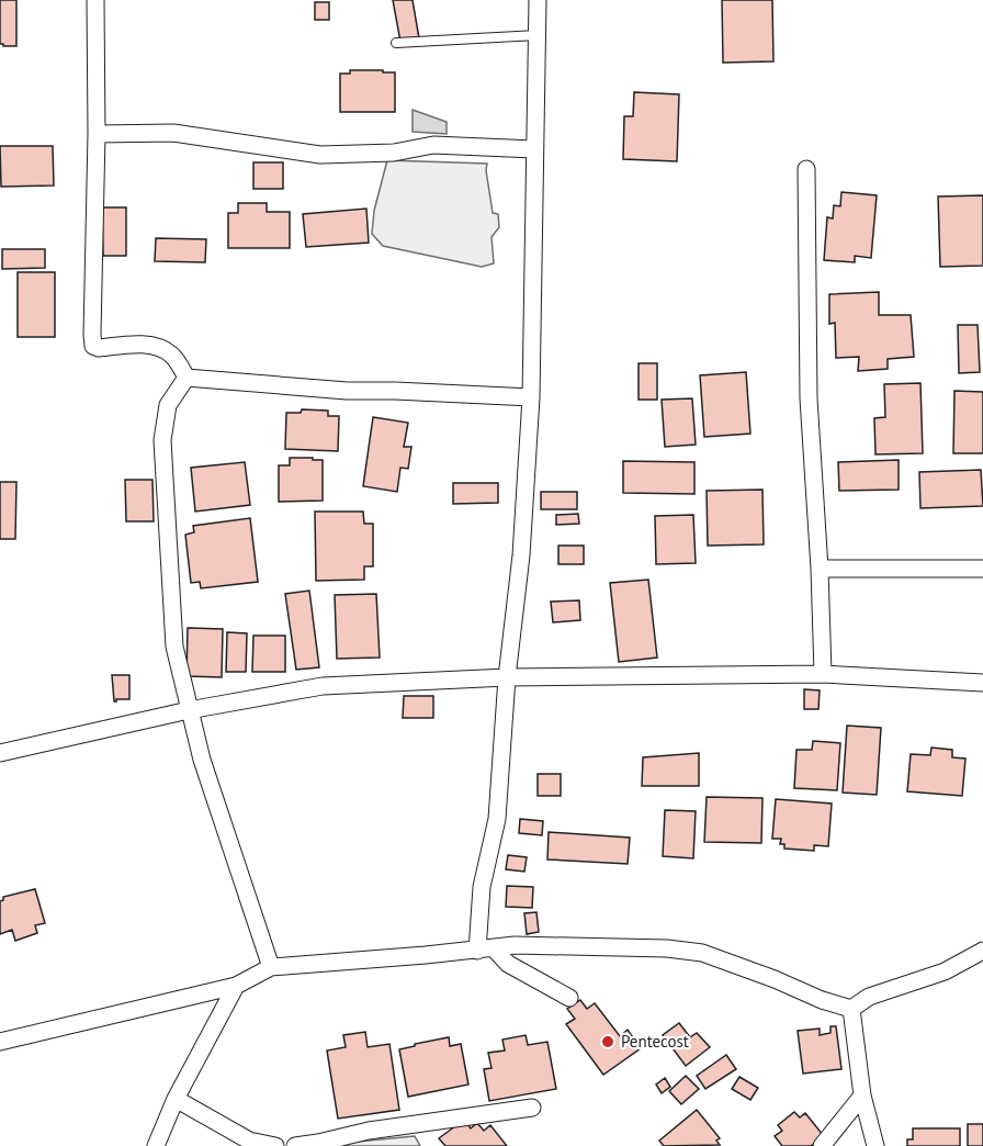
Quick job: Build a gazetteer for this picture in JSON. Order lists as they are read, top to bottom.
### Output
{
  "places": ["Pentecost"]
}
